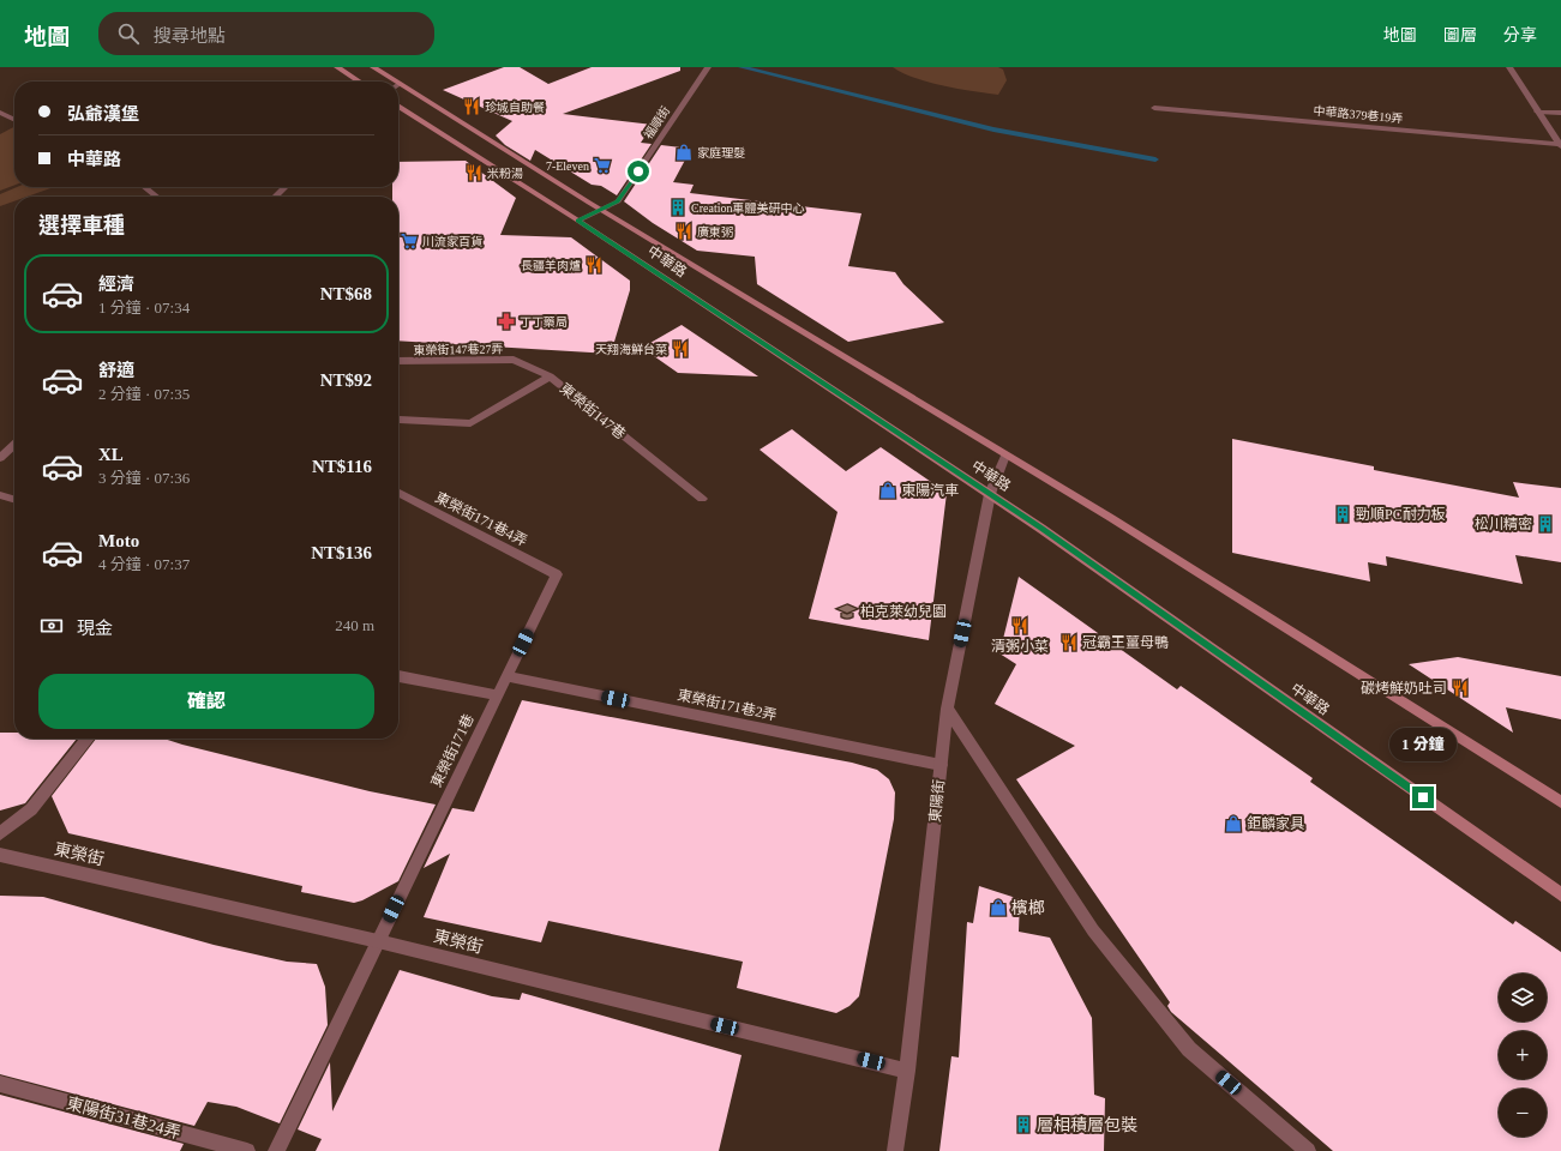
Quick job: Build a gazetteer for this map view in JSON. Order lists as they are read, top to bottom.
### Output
{
  "streets": {
    "street": [
      "中華路379巷19弄",
      "福順街",
      "中華路",
      "東榮街147巷27弄",
      "東榮街147巷",
      "東榮街171巷4弄",
      "東榮街171巷2弄",
      "東榮街171巷",
      "東陽街",
      "東榮街",
      "東陽街31巷24弄"
    ]
  },
  "crossings": [
    ["福順街", "中華路"],
    ["中華路", "東陽街"],
    ["東榮街147巷27弄", "東榮街147巷"],
    ["東榮街171巷4弄", "東榮街171巷"],
    ["東榮街171巷2弄", "東榮街171巷"],
    ["東榮街171巷2弄", "東陽街"],
    ["東榮街171巷", "東榮街"],
    ["東陽街", "東榮街"]
  ],
  "places": {
    "restaurant": [
      "珍城自助餐",
      "米粉湯",
      "廣東粥",
      "長疆羊肉爐",
      "天翔海鮮台菜",
      "清粥小菜",
      "冠霸王薑母鴨",
      "碳烤鮮奶吐司"
    ],
    "shop": [
      "家庭理髮",
      "東陽汽車",
      "鉅麟家具",
      "檳榔"
    ],
    "supermarket": ["7-Eleven", "川流家百貨"],
    "building": [
      "Creation車體美研中心",
      "勁順PC耐力板",
      "松川精密",
      "層相積層包裝"
    ],
    "pharmacy": ["丁丁藥局"],
    "school or university": ["柏克萊幼兒園"]
  },
  "page": {
    "header": "地圖",
    "search": "搜尋地點",
    "nav": ["地圖", "圖層", "分享"],
    "banner": ["弘爺漢堡", "中華路"],
    "heading": "選擇車種",
    "list": [
      {
        "name": "經濟",
        "note": "1 分鐘 · 07:34",
        "value": "NT$68"
      },
      {
        "name": "舒適",
        "note": "2 分鐘 · 07:35",
        "value": "NT$92"
      },
      {
        "name": "XL",
        "note": "3 分鐘 · 07:36",
        "value": "NT$116"
      },
      {
        "name": "Moto",
        "note": "4 分鐘 · 07:37",
        "value": "NT$136"
      }
    ],
    "pay": ["現金", "240 m"],
    "buttons": "確認",
    "bubble": "1 分鐘",
    "map_buttons": ["+", "−"]
  }
}
